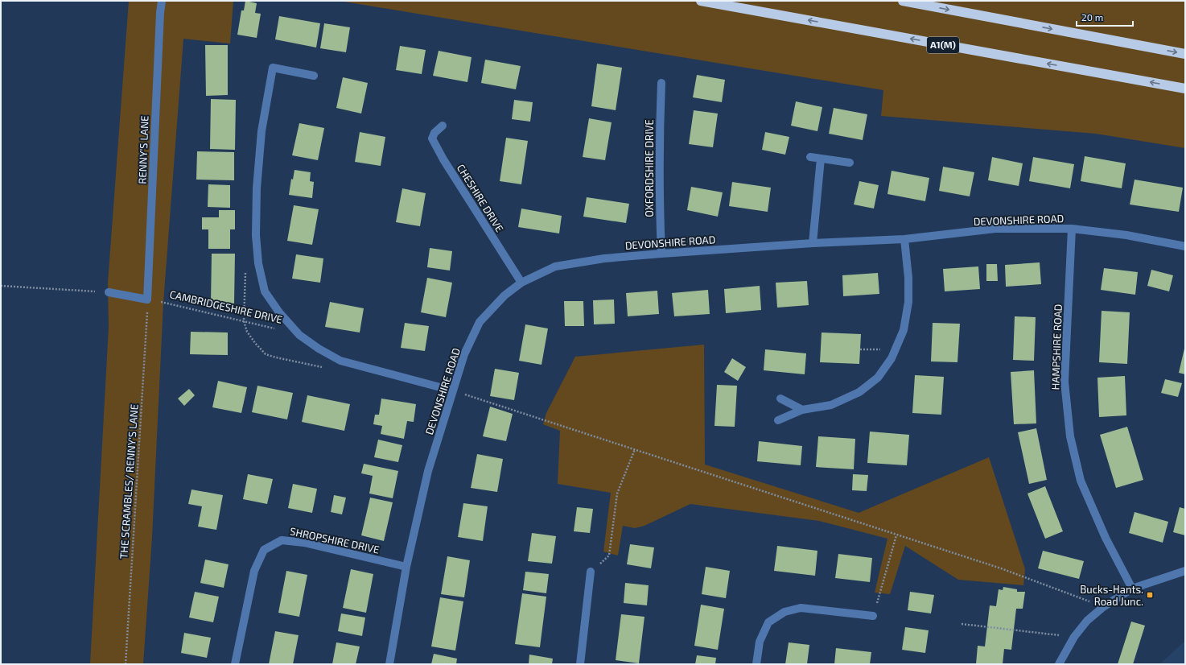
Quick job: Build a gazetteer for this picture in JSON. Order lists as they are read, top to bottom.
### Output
{
  "streets": {
    "highway": ["A1(M)"],
    "street": [
      "RENNY'S LANE",
      "OXFORDSHIRE DRIVE",
      "CHESHIRE DRIVE",
      "DEVONSHIRE ROAD",
      "CAMBRIDGESHIRE DRIVE",
      "HAMPSHIRE ROAD",
      "SHROPSHIRE DRIVE"
    ],
    "path": ["THE SCRAMBLES/ RENNY'S LANE"]
  },
  "crossings": [
    ["RENNY'S LANE", "CAMBRIDGESHIRE DRIVE"],
    ["RENNY'S LANE", "THE SCRAMBLES/ RENNY'S LANE"],
    ["OXFORDSHIRE DRIVE", "DEVONSHIRE ROAD"],
    ["CHESHIRE DRIVE", "DEVONSHIRE ROAD"],
    ["DEVONSHIRE ROAD", "CAMBRIDGESHIRE DRIVE"],
    ["DEVONSHIRE ROAD", "HAMPSHIRE ROAD"],
    ["DEVONSHIRE ROAD", "SHROPSHIRE DRIVE"],
    ["CAMBRIDGESHIRE DRIVE", "THE SCRAMBLES/ RENNY'S LANE"]
  ],
  "places": {
    "transit": ["Bucks-Hants. Road Junc."]
  },
  "scale_bar": "20 m"
}
